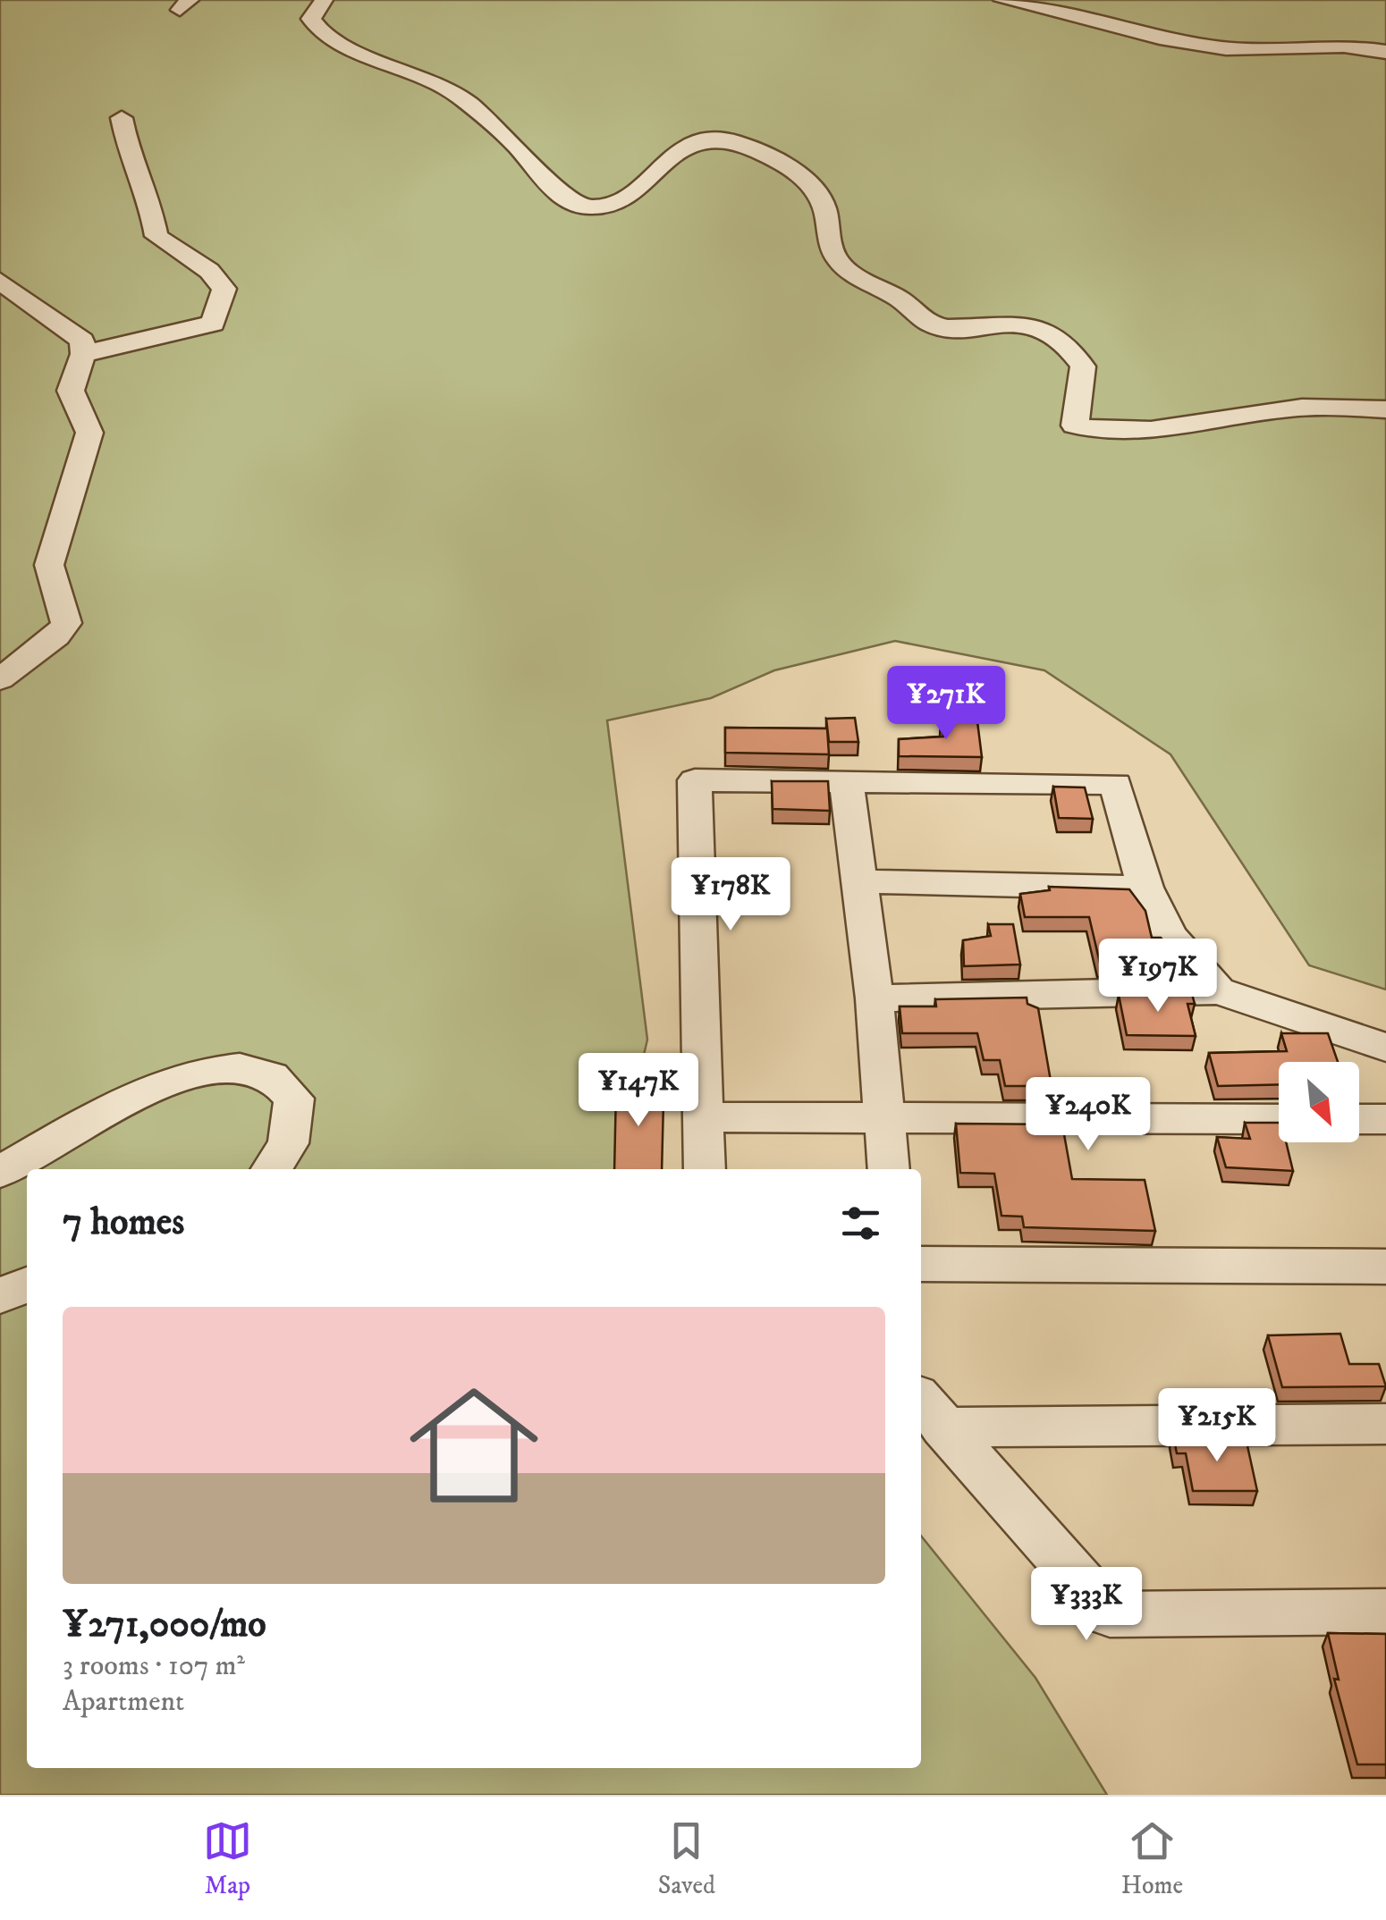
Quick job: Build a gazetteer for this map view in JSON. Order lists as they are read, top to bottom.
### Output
{
  "north": "bottom right",
  "page": {
    "price": [
      "¥271K",
      "¥178K",
      "¥197K",
      "¥147K",
      "¥240K",
      "¥215K",
      "¥333K"
    ],
    "heading": "7 homes",
    "list": [
      {
        "name": "¥271,000/mo",
        "note": "3 rooms · 107 m² · Apartment"
      }
    ],
    "tabs": ["Map", "Saved", "Home"]
  }
}
